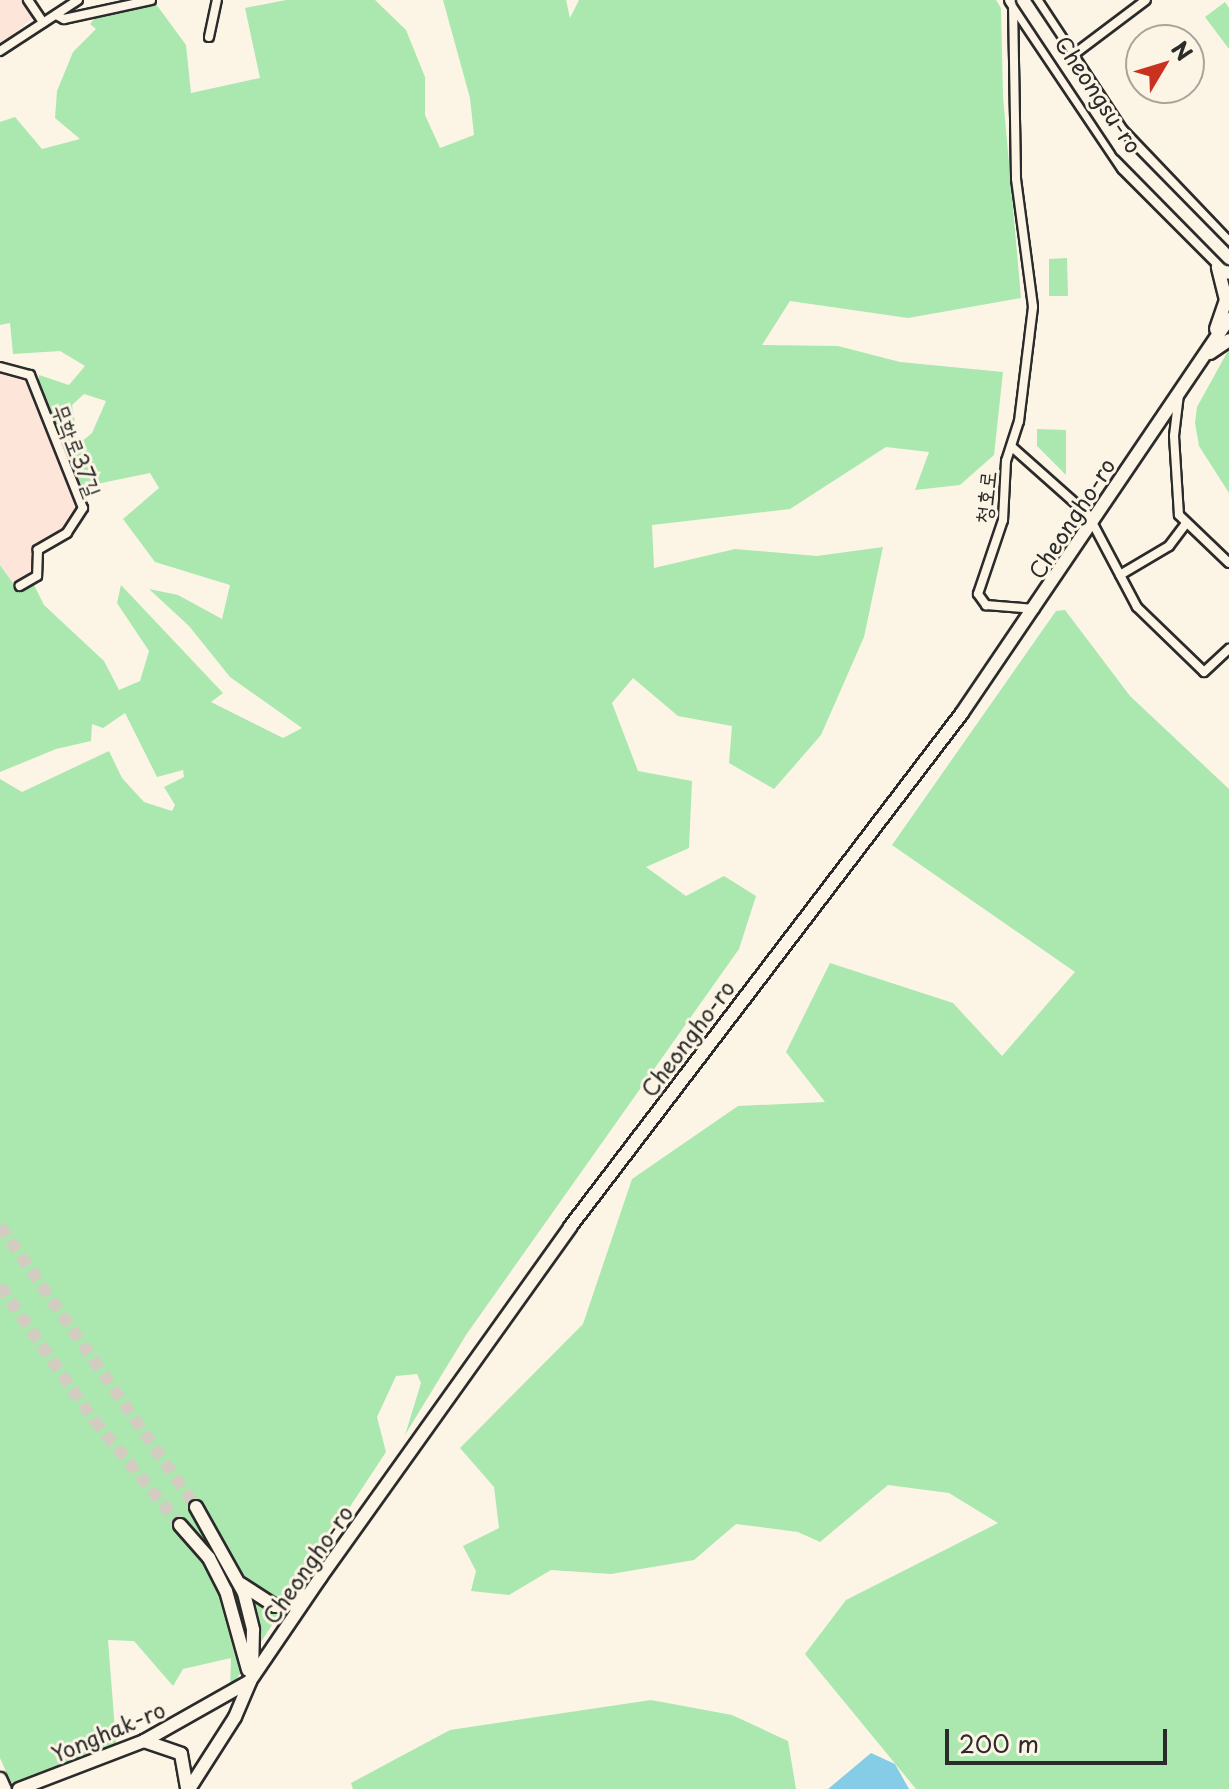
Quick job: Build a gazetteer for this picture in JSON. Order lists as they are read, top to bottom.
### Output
{
  "streets": {
    "main road": ["Cheongsu-ro", "Cheongho-ro", "Yonghak-ro"],
    "street": ["무학로37길", "청호로"]
  },
  "crossings": [
    ["청호로", "Cheongho-ro"],
    ["Cheongho-ro", "Yonghak-ro"]
  ],
  "scale_bar": "200 m",
  "north": "top right"
}
